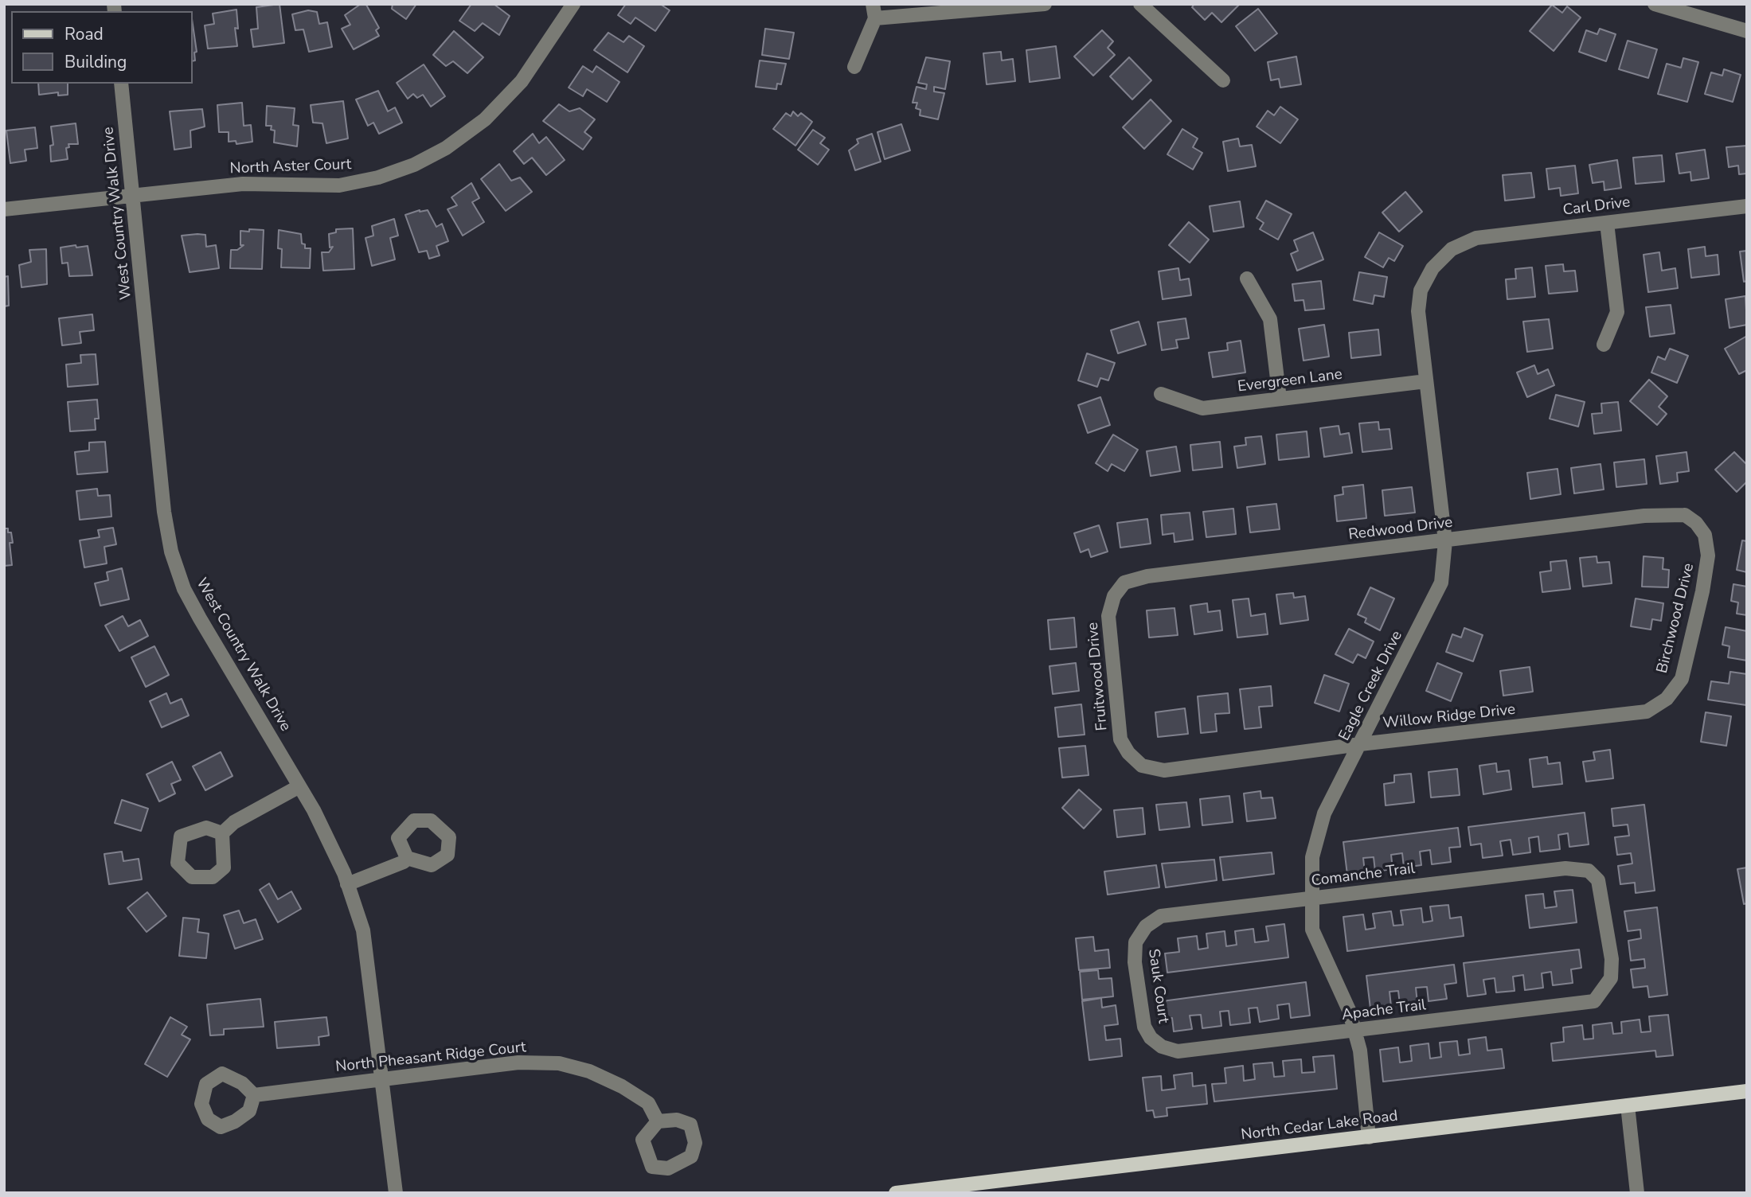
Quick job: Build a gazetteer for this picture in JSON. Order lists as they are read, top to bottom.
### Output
{
  "streets": {
    "main road": ["North Cedar Lake Road"],
    "street": [
      "North Aster Court",
      "Carl Drive",
      "West Country Walk Drive",
      "Evergreen Lane",
      "Redwood Drive",
      "Birchwood Drive",
      "Fruitwood Drive",
      "Eagle Creek Drive",
      "Willow Ridge Drive",
      "Comanche Trail",
      "Sauk Court",
      "Apache Trail",
      "North Pheasant Ridge Court"
    ]
  },
  "crossings": [
    ["North Aster Court", "West Country Walk Drive"],
    ["Carl Drive", "Eagle Creek Drive"],
    ["West Country Walk Drive", "North Pheasant Ridge Court"],
    ["Evergreen Lane", "Eagle Creek Drive"],
    ["Redwood Drive", "Birchwood Drive"],
    ["Redwood Drive", "Fruitwood Drive"],
    ["Redwood Drive", "Eagle Creek Drive"],
    ["Birchwood Drive", "Willow Ridge Drive"],
    ["Fruitwood Drive", "Willow Ridge Drive"],
    ["Eagle Creek Drive", "Willow Ridge Drive"],
    ["Eagle Creek Drive", "Comanche Trail"],
    ["Eagle Creek Drive", "Apache Trail"],
    ["Eagle Creek Drive", "North Cedar Lake Road"],
    ["Comanche Trail", "Sauk Court"],
    ["Comanche Trail", "Apache Trail"],
    ["Sauk Court", "Apache Trail"]
  ],
  "legend": ["Road", "Building"]
}
